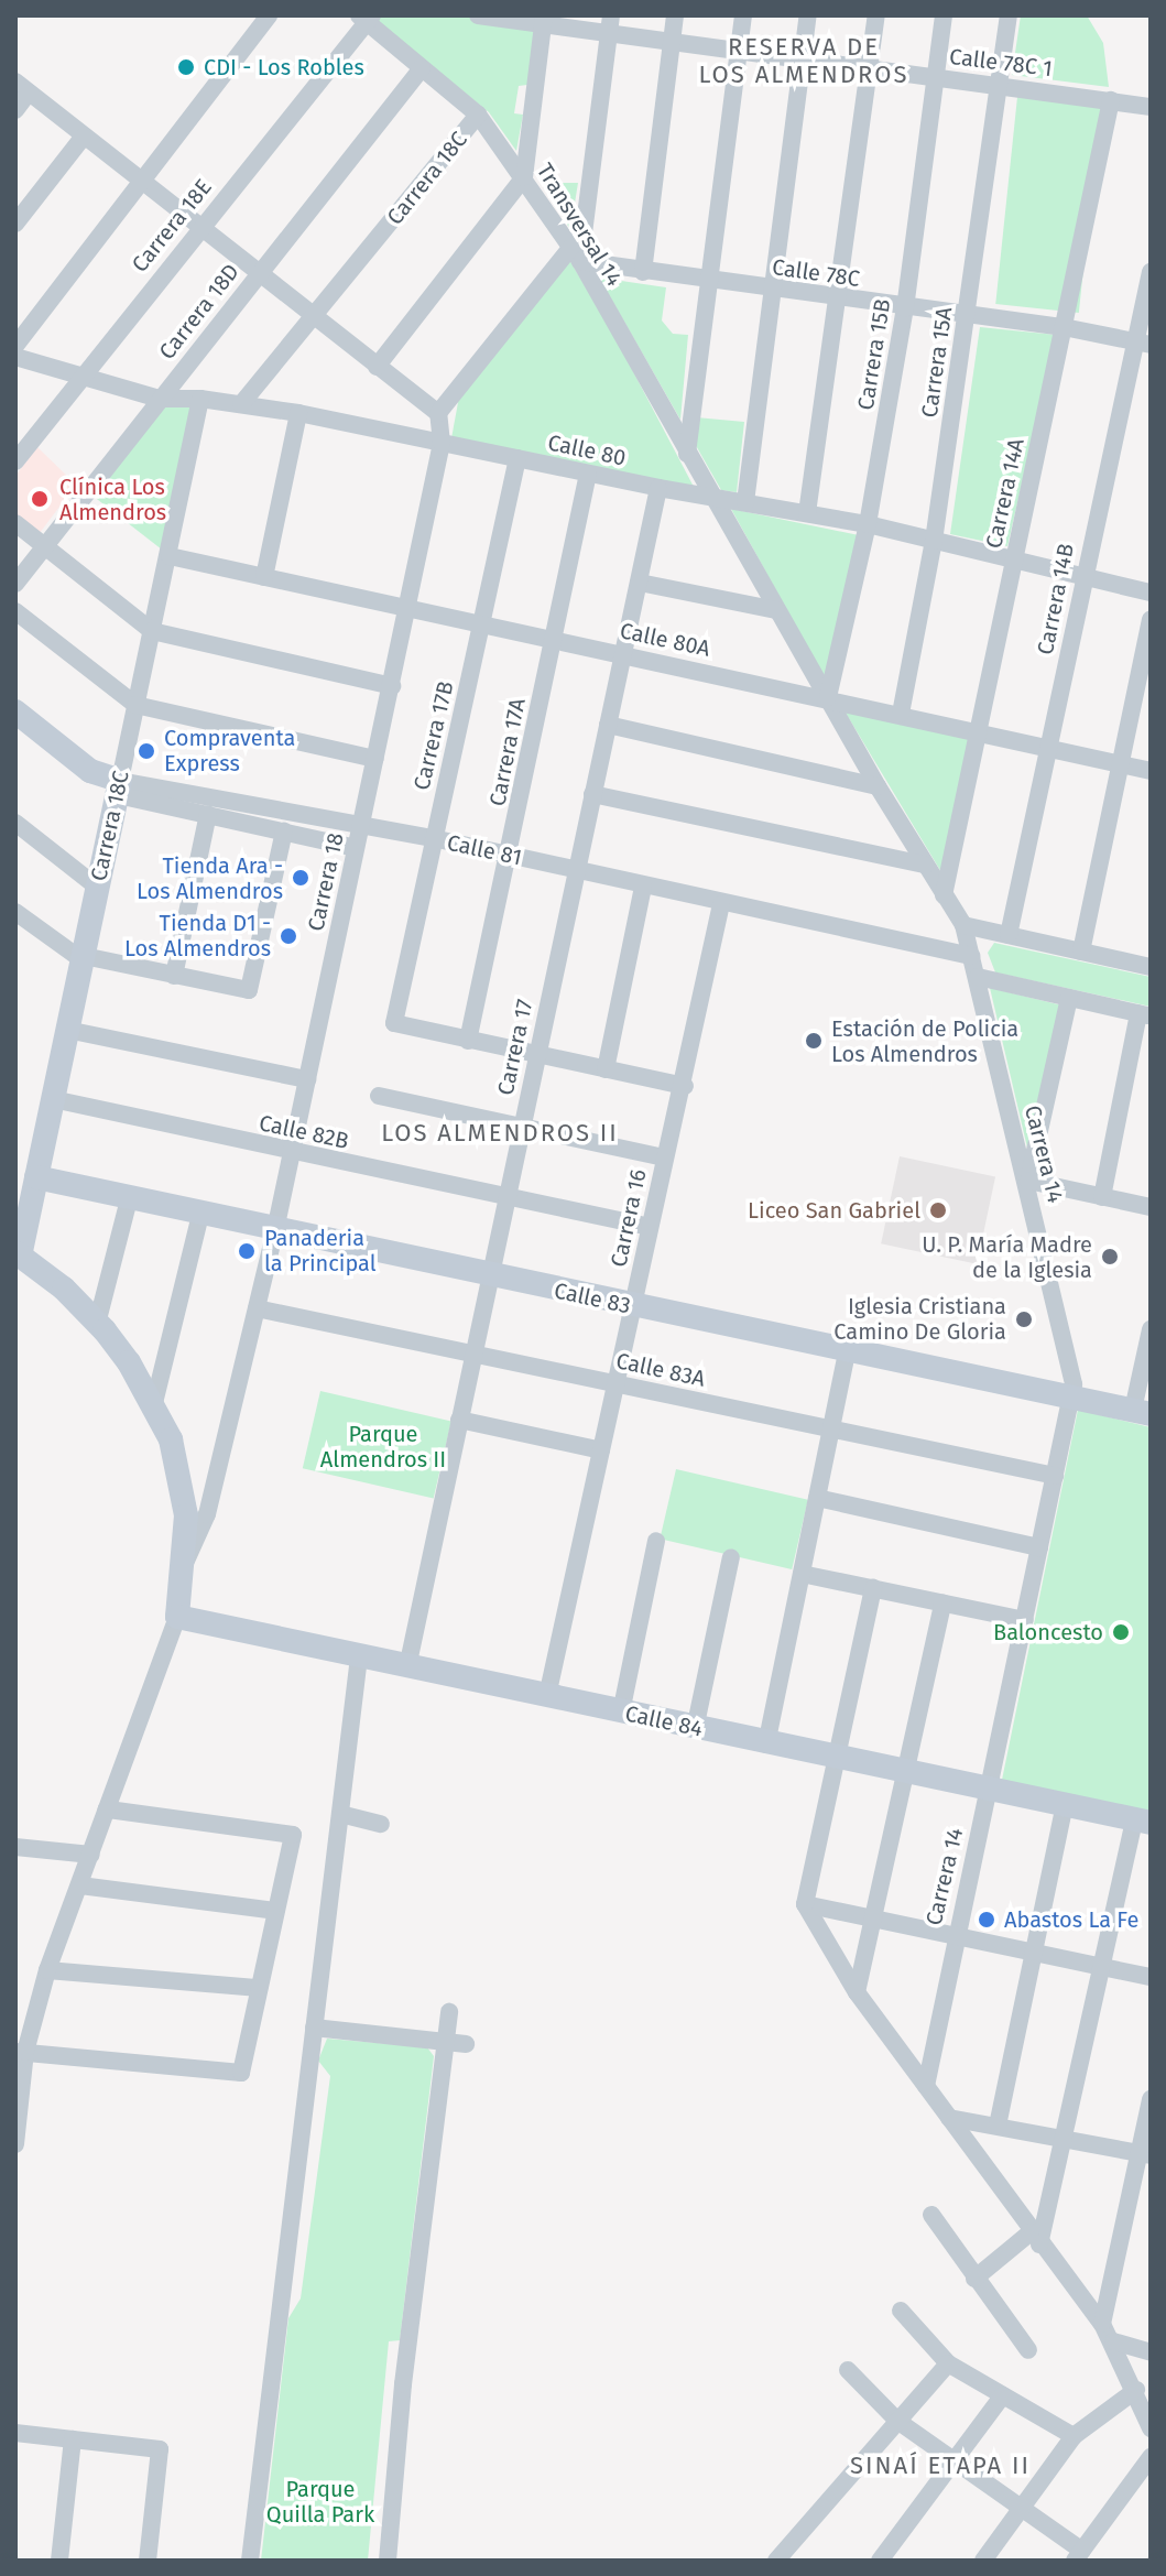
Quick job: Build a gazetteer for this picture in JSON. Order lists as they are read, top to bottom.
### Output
{
  "streets": {
    "street": [
      "Calle 78C 1",
      "Carrera 18C",
      "Transversal 14",
      "Carrera 18E",
      "Calle 78C",
      "Carrera 18D",
      "Carrera 15B",
      "Carrera 15A",
      "Calle 80",
      "Carrera 14A",
      "Carrera 14B",
      "Calle 80A",
      "Carrera 17B",
      "Carrera 17A",
      "Calle 81",
      "Carrera 18",
      "Carrera 17",
      "Calle 82B",
      "Carrera 14",
      "Carrera 16",
      "Calle 83",
      "Calle 83A",
      "Calle 84"
    ]
  },
  "crossings": [
    ["Calle 78C 1", "Carrera 15B"],
    ["Calle 78C 1", "Carrera 15A"],
    ["Calle 78C 1", "Carrera 14A"],
    ["Carrera 18C", "Transversal 14"],
    ["Carrera 18C", "Calle 80"],
    ["Carrera 18C", "Calle 80A"],
    ["Carrera 18C", "Calle 81"],
    ["Carrera 18C", "Calle 82B"],
    ["Carrera 18C", "Calle 83"],
    ["Transversal 14", "Carrera 18E"],
    ["Transversal 14", "Calle 78C"],
    ["Transversal 14", "Carrera 18D"],
    ["Transversal 14", "Calle 80"],
    ["Transversal 14", "Carrera 14"],
    ["Carrera 18E", "Calle 80"],
    ["Calle 78C", "Carrera 15B"],
    ["Calle 78C", "Carrera 15A"],
    ["Calle 78C", "Carrera 14A"],
    ["Calle 78C", "Carrera 14B"],
    ["Carrera 18D", "Calle 80"],
    ["Carrera 15B", "Calle 80"],
    ["Carrera 15B", "Calle 80A"],
    ["Carrera 15B", "Carrera 14"],
    ["Carrera 15A", "Calle 80"],
    ["Carrera 15A", "Calle 80A"],
    ["Calle 80", "Carrera 14A"],
    ["Calle 80", "Carrera 14B"],
    ["Calle 80", "Carrera 17B"],
    ["Calle 80", "Carrera 17A"],
    ["Calle 80", "Carrera 18"],
    ["Calle 80", "Carrera 17"],
    ["Calle 80", "Carrera 14"],
    ["Carrera 14A", "Calle 80A"],
    ["Carrera 14A", "Carrera 14"],
    ["Carrera 14B", "Calle 80A"],
    ["Calle 80A", "Carrera 17B"],
    ["Calle 80A", "Carrera 17A"],
    ["Calle 80A", "Carrera 18"],
    ["Calle 80A", "Carrera 17"],
    ["Calle 80A", "Carrera 14"],
    ["Carrera 17B", "Carrera 17A"],
    ["Carrera 17B", "Calle 81"],
    ["Carrera 17A", "Calle 81"],
    ["Calle 81", "Carrera 18"],
    ["Calle 81", "Carrera 17"],
    ["Calle 81", "Carrera 14"],
    ["Calle 81", "Carrera 16"],
    ["Carrera 18", "Calle 82B"],
    ["Carrera 18", "Calle 83"],
    ["Carrera 18", "Calle 83A"],
    ["Carrera 17", "Calle 82B"],
    ["Carrera 17", "Calle 83"],
    ["Carrera 17", "Calle 83A"],
    ["Carrera 17", "Calle 84"],
    ["Calle 82B", "Carrera 16"],
    ["Carrera 14", "Calle 83"],
    ["Carrera 14", "Calle 83A"],
    ["Carrera 14", "Calle 84"],
    ["Carrera 16", "Calle 83"],
    ["Carrera 16", "Calle 83A"],
    ["Carrera 16", "Calle 84"]
  ],
  "districts": ["RESERVA DE LOS ALMENDROS", "LOS ALMENDROS II", "SINAÍ ETAPA II"],
  "parks": ["Parque Almendros II", "Parque Quilla Park"],
  "places": [
    "CDI - Los Robles",
    "Clínica Los Almendros",
    "Compraventa Express",
    "Tienda Ara - Los Almendros",
    "Tienda D1 - Los Almendros",
    "Estación de Policia Los Almendros",
    "Liceo San Gabriel",
    "Panaderia la Principal",
    "U. P. María Madre de la Iglesia",
    "Iglesia Cristiana Camino De Gloria",
    "Baloncesto",
    "Abastos La Fe"
  ]
}
